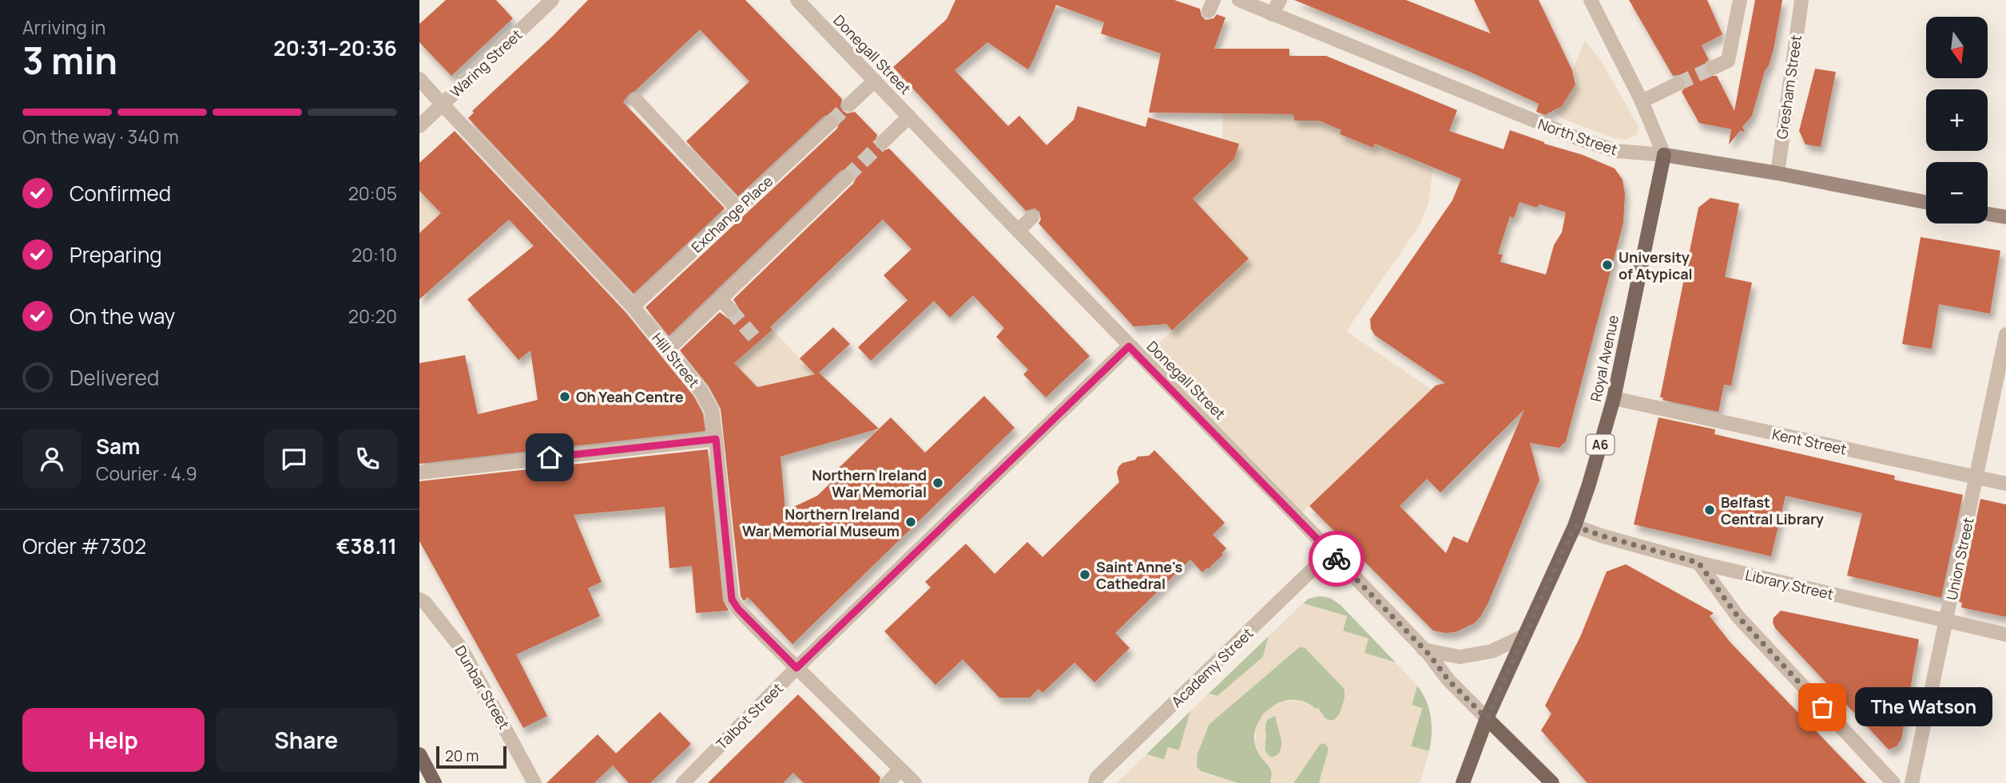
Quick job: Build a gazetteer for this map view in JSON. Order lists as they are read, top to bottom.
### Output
{
  "streets": {
    "main road": [
      "Donegall Street",
      "North Street",
      "Royal Avenue",
      "A6"
    ],
    "street": [
      "Waring Street",
      "Gresham Street",
      "Exchange Place",
      "Hill Street",
      "Kent Street",
      "Union Street",
      "Library Street",
      "Academy Street",
      "Dunbar Street",
      "Talbot Street"
    ]
  },
  "crossings": [
    ["Donegall Street", "Royal Avenue"],
    ["Donegall Street", "Academy Street"],
    ["Donegall Street", "Talbot Street"],
    ["Waring Street", "Hill Street"],
    ["Gresham Street", "North Street"],
    ["North Street", "Royal Avenue"],
    ["Exchange Place", "Hill Street"],
    ["Royal Avenue", "Kent Street"],
    ["Royal Avenue", "Library Street"],
    ["Hill Street", "Talbot Street"],
    ["Kent Street", "Union Street"],
    ["Union Street", "Library Street"]
  ],
  "places": [
    "University of Atypical",
    "Oh Yeah Centre",
    "Northern Ireland War Memorial",
    "Belfast Central Library",
    "Northern Ireland War Memorial Museum",
    "Saint Anne's Cathedral",
    "The Watson"
  ],
  "scale_bar": "20 m",
  "north": "bottom",
  "page": {
    "heading": ["3 min", "Arriving in", "20:31–20:36"],
    "panel": [
      "Sam",
      "Courier · 4.9",
      "Order #7302",
      "€38.11"
    ],
    "map_buttons": ["+", "−"],
    "bar": "On the way · 340 m",
    "list": [
      ["Confirmed", "20:05"],
      ["Preparing", "20:10"],
      ["On the way", "20:20"],
      "Delivered"
    ],
    "bubble": "The Watson",
    "buttons": ["Help", "Share"],
    "scale": "20 m"
  }
}
